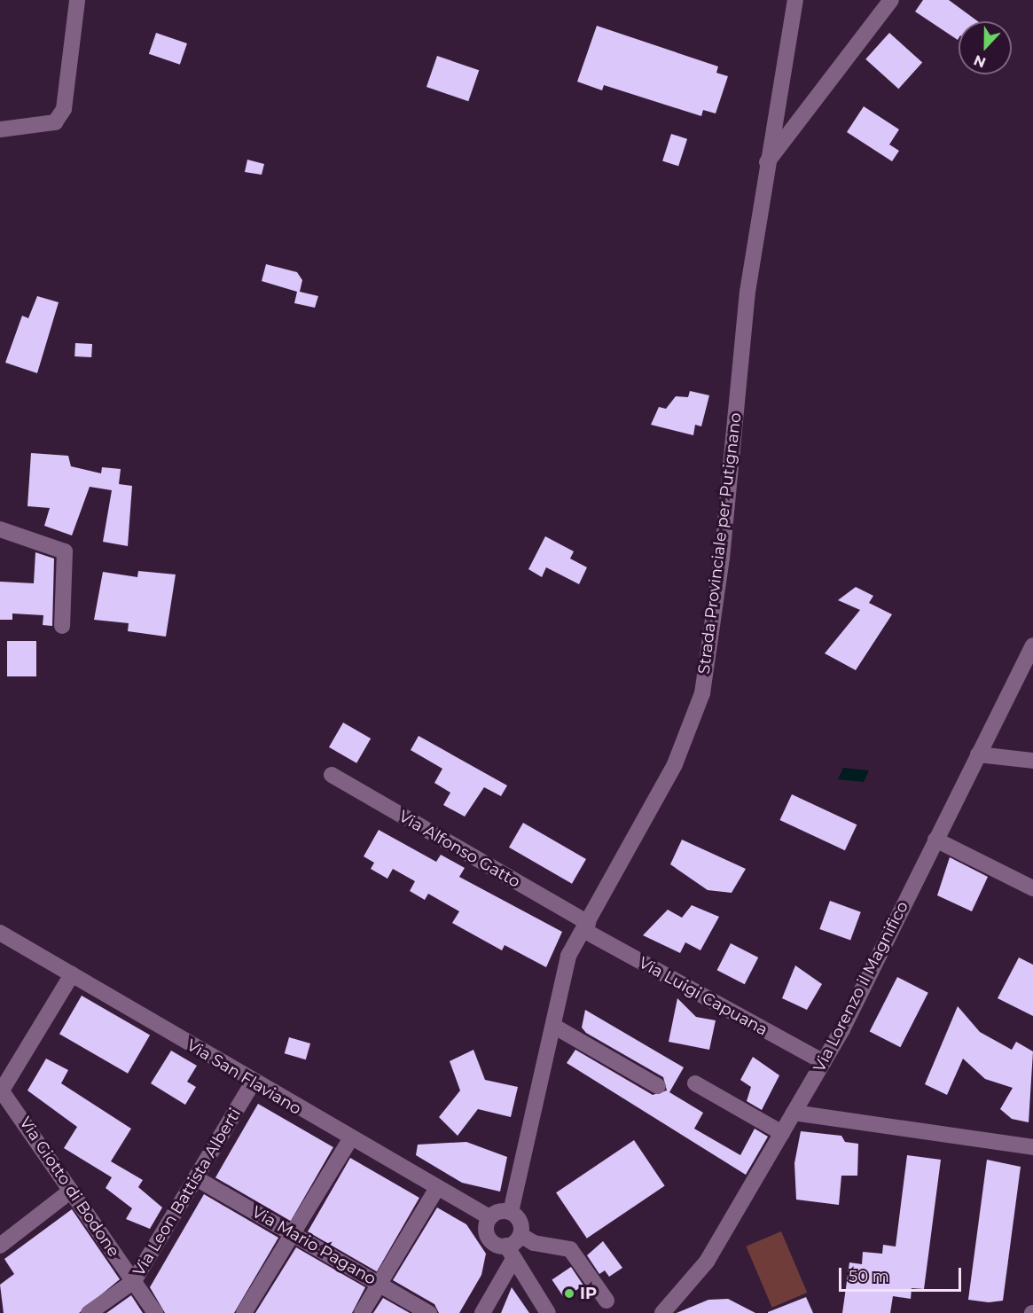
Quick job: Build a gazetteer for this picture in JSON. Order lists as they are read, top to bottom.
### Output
{
  "streets": {
    "street": [
      "Strada Provinciale per Putignano",
      "Via Alfonso Gatto",
      "Via Lorenzo il Magnifico",
      "Via Luigi Capuana",
      "Via San Flaviano",
      "Via Giotto di Bodone",
      "Via Leon Battista Alberti",
      "Via Mario Pagano"
    ]
  },
  "crossings": [
    ["Strada Provinciale per Putignano", "Via Alfonso Gatto"],
    ["Strada Provinciale per Putignano", "Via Luigi Capuana"],
    ["Via Alfonso Gatto", "Via Luigi Capuana"],
    ["Via Lorenzo il Magnifico", "Via Luigi Capuana"],
    ["Via San Flaviano", "Via Leon Battista Alberti"],
    ["Via Giotto di Bodone", "Via Leon Battista Alberti"],
    ["Via Leon Battista Alberti", "Via Mario Pagano"]
  ],
  "places": ["IP"],
  "scale_bar": "50 m",
  "north": "bottom"
}
